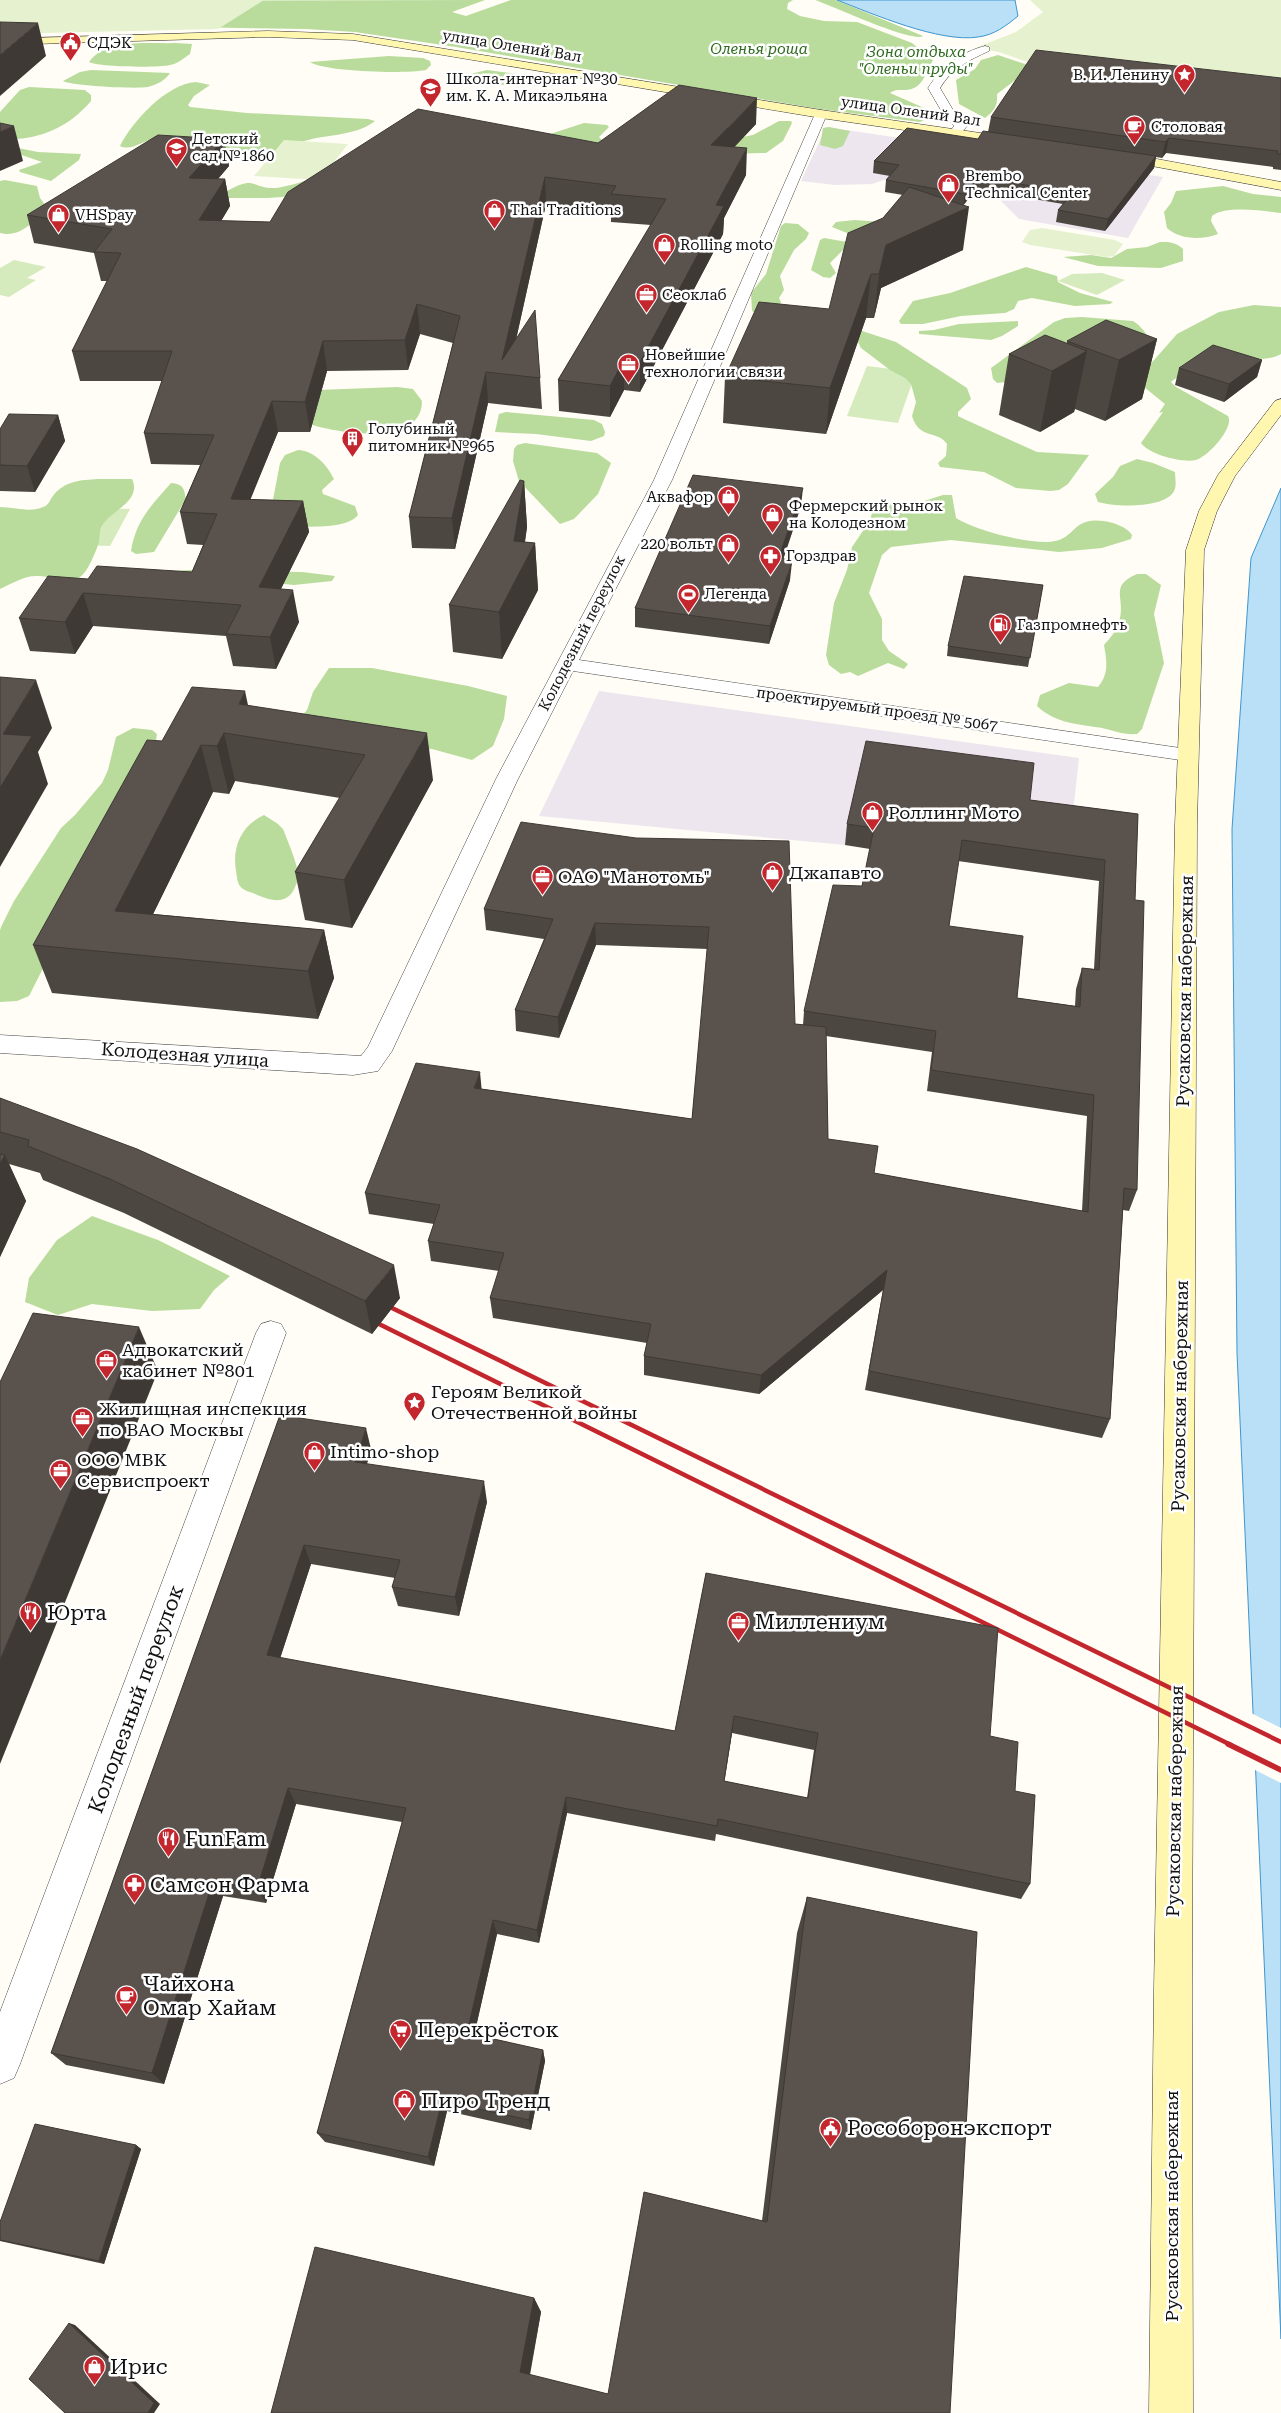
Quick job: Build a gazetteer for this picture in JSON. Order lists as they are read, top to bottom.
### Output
{
  "streets": {
    "main road": ["улица Олений Вал", "Русаковская набережная"],
    "street": ["Колодезный переулок", "проектируемый проезд № 5067", "Колодезная улица"]
  },
  "crossings": [
    ["улица Олений Вал", "Колодезный переулок"],
    ["Колодезный переулок", "проектируемый проезд № 5067"],
    ["Колодезный переулок", "Колодезная улица"],
    ["проектируемый проезд № 5067", "Русаковская набережная"]
  ],
  "parks": ["Оленья роща", "Зона отдыха \"Оленьи пруды\""],
  "places": {
    "public building": ["СДЭК", "Рособоронэкспорт"],
    "place": ["В. И. Ленину", "Героям Великой Отечественной войны"],
    "school or university": ["Школа-интернат №30 им. К. А. Микаэльяна", "Детский сад №1860"],
    "cafe": ["Столовая", "Чайхона Омар Хайам"],
    "shop": [
      "Brembo Technical Center",
      "Thai Traditions",
      "VHSpay",
      "Rolling moto",
      "Аквафор",
      "Фермерский рынок на Колодезном",
      "220 вольт",
      "Роллинг Мото",
      "Джапавто",
      "Intimo-shop",
      "Пиро Тренд",
      "Ирис"
    ],
    "office": [
      "Сеоклаб",
      "Новейшие технологии связи",
      "ОАО \"Манотомь\"",
      "Адвокатский кабинет №801",
      "Жилищная инспекция по ВАО Москвы",
      "ООО МВК Сервиспроект",
      "Миллениум"
    ],
    "building": ["Голубиный питомник №965"],
    "pharmacy": ["Горздрав", "Самсон Фарма"],
    "sports": ["Легенда"],
    "fuel station": ["Газпромнефть"],
    "restaurant": ["Юрта", "FunFam"],
    "supermarket": ["Перекрёсток"]
  }
}
